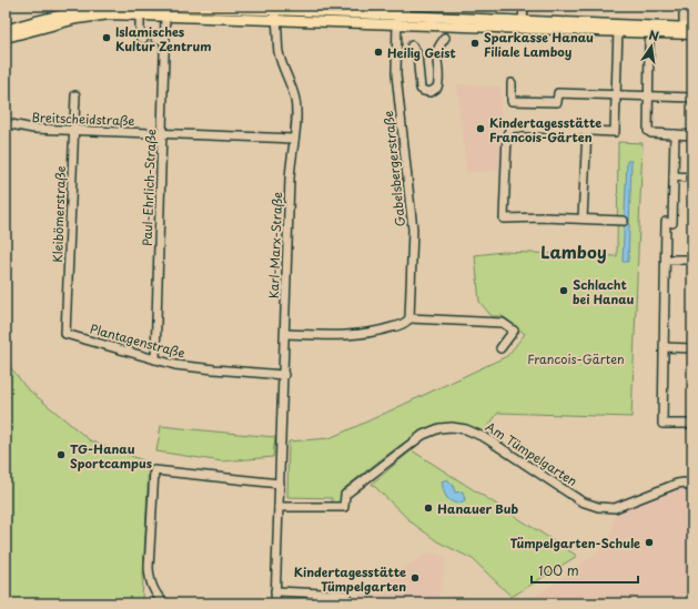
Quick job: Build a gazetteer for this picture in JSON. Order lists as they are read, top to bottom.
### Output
{
  "streets": {
    "street": [
      "Breitscheidstraße",
      "Gabelsbergerstraße",
      "Paul-Ehrlich-Straße",
      "Kleibömerstraße",
      "Karl-Marx-Straße",
      "Plantagenstraße",
      "Am Tümpelgarten"
    ]
  },
  "crossings": [
    ["Breitscheidstraße", "Paul-Ehrlich-Straße"],
    ["Breitscheidstraße", "Kleibömerstraße"],
    ["Breitscheidstraße", "Karl-Marx-Straße"],
    ["Paul-Ehrlich-Straße", "Plantagenstraße"],
    ["Kleibömerstraße", "Plantagenstraße"],
    ["Karl-Marx-Straße", "Plantagenstraße"],
    ["Karl-Marx-Straße", "Am Tümpelgarten"]
  ],
  "districts": ["Lamboy"],
  "parks": ["Francois-Gärten"],
  "places": [
    "Islamisches Kultur Zentrum",
    "Sparkasse Hanau Filiale Lamboy",
    "Heilig Geist",
    "Kindertagesstätte Francois-Gärten",
    "Schlacht bei Hanau",
    "TG-Hanau Sportcampus",
    "Hanauer Bub",
    "Tümpelgarten-Schule",
    "Kindertagesstätte Tümpelgarten"
  ],
  "scale_bar": "100 m",
  "north": "top"
}
